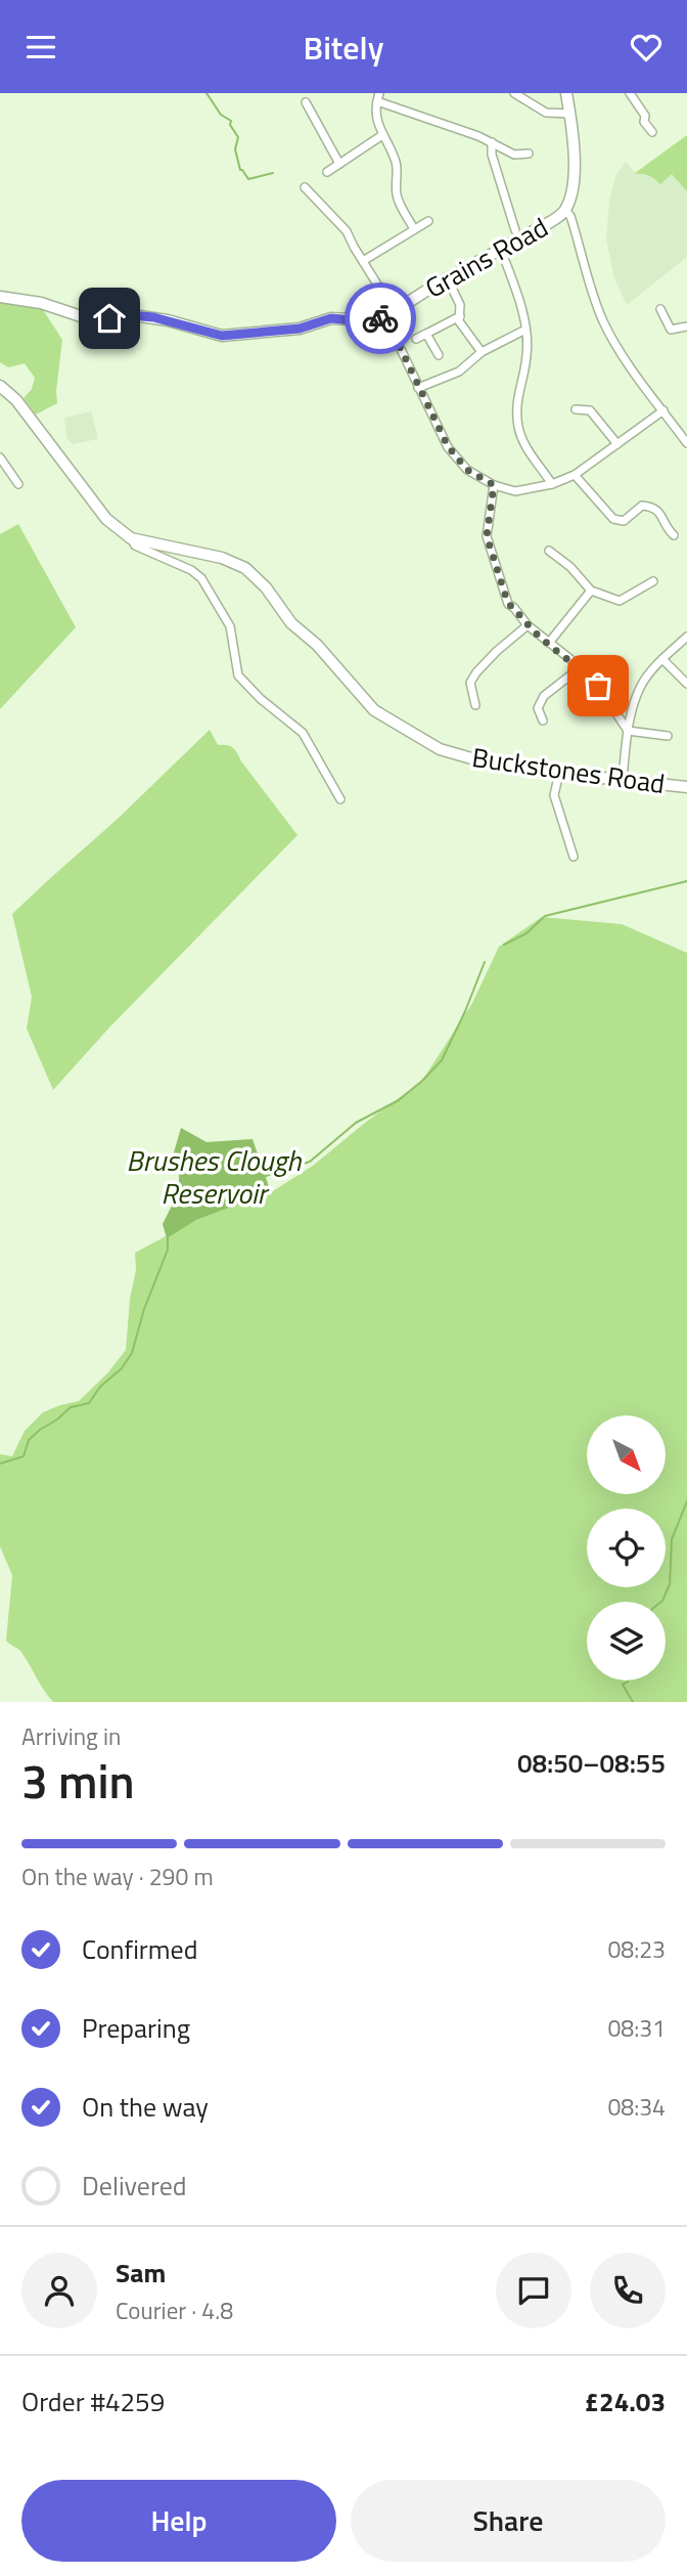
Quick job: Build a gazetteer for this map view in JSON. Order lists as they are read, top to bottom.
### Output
{
  "streets": {
    "main road": ["Grains Road", "Buckstones Road"]
  },
  "water": ["Brushes Clough Reservoir"],
  "north": "bottom right",
  "page": {
    "header": "Bitely",
    "heading": ["3 min", "Arriving in", "08:50–08:55"],
    "panel": [
      "Sam",
      "Courier · 4.8",
      "Order #4259",
      "£24.03"
    ],
    "bar": "On the way · 290 m",
    "list": [
      ["Confirmed", "08:23"],
      ["Preparing", "08:31"],
      ["On the way", "08:34"],
      "Delivered"
    ],
    "buttons": ["Help", "Share"]
  }
}
